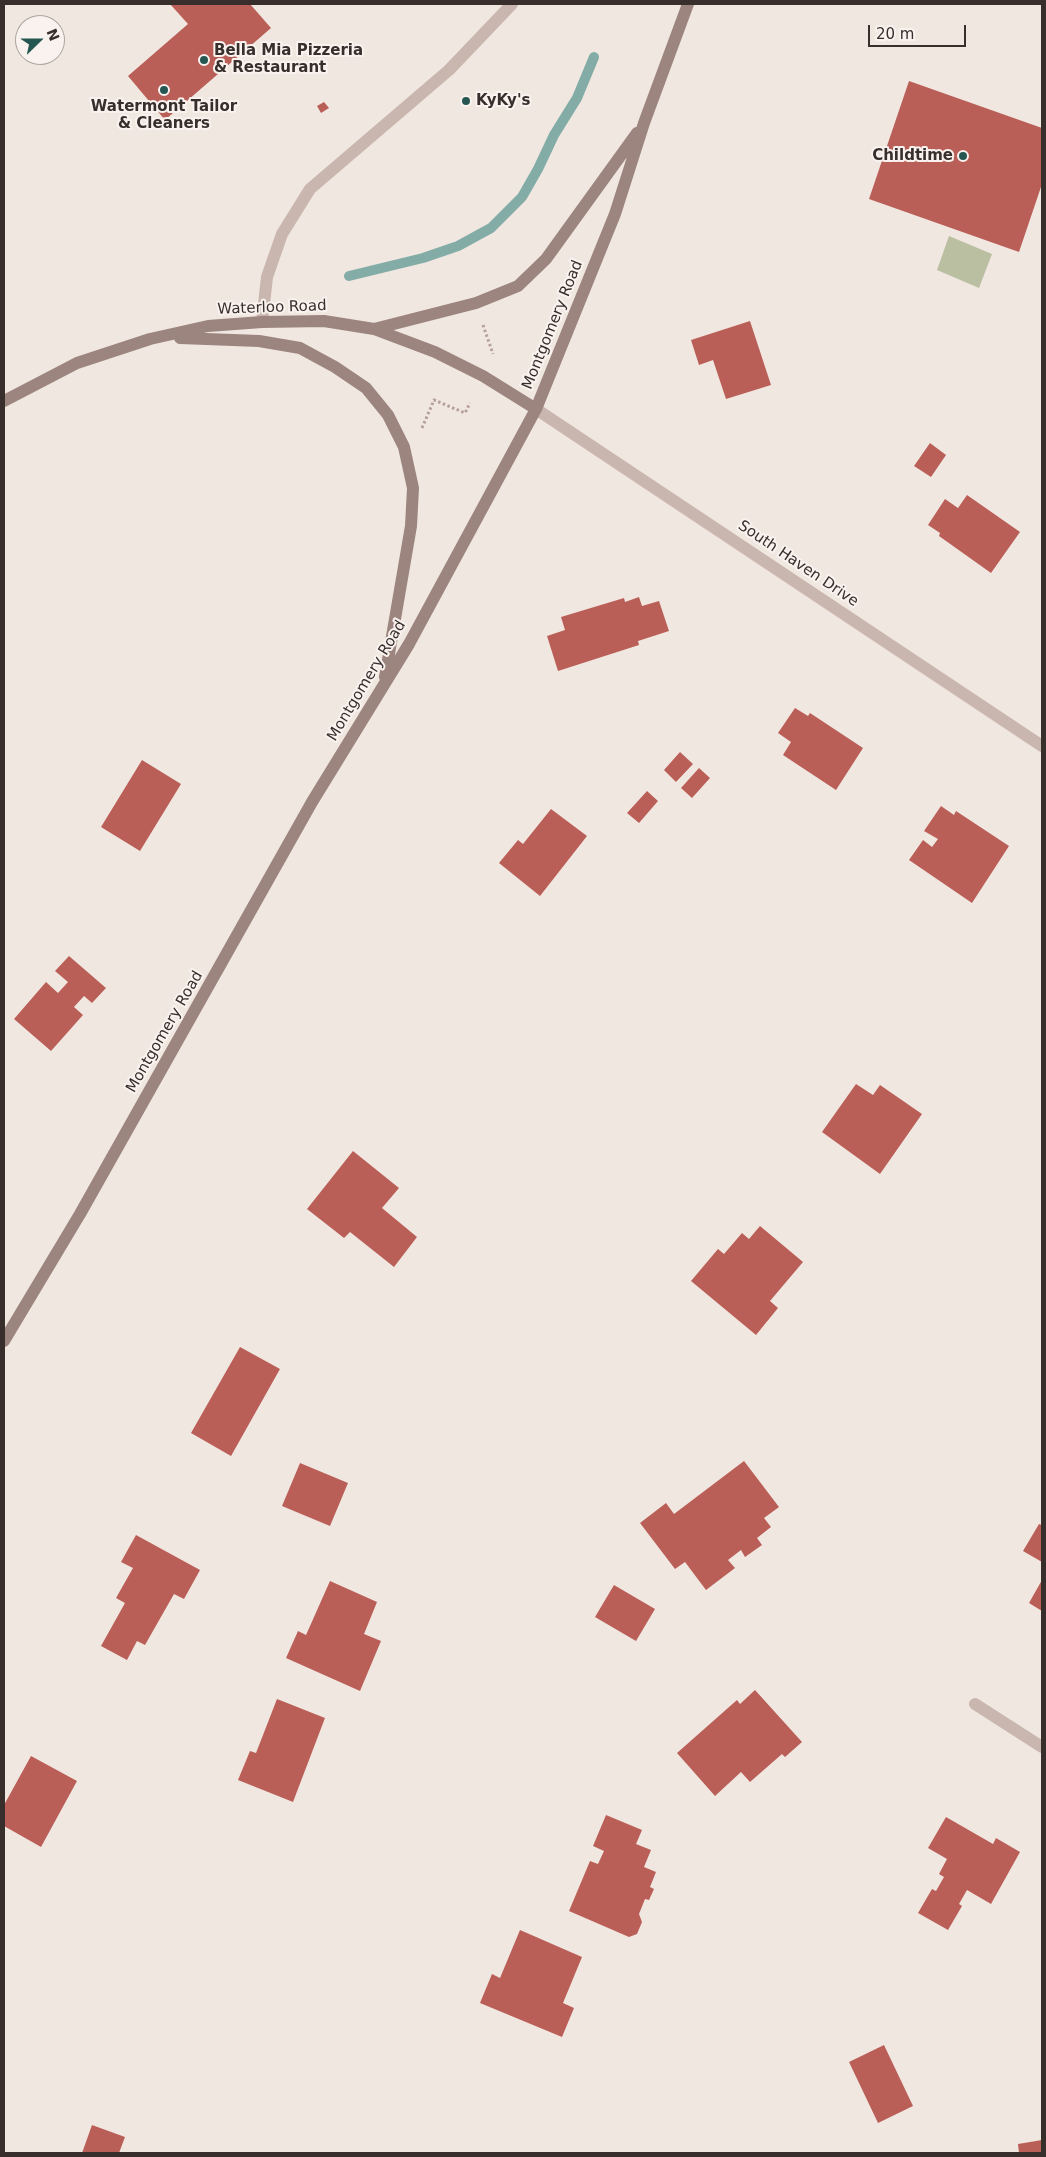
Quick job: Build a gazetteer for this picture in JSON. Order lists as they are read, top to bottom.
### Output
{
  "streets": {
    "main road": ["Waterloo Road", "Montgomery Road"],
    "street": ["South Haven Drive"]
  },
  "crossings": [
    ["Waterloo Road", "Montgomery Road"],
    ["Waterloo Road", "South Haven Drive"],
    ["Montgomery Road", "South Haven Drive"]
  ],
  "places": [
    "Bella Mia Pizzeria & Restaurant",
    "Watermont Tailor & Cleaners",
    "KyKy's",
    "Childtime"
  ],
  "scale_bar": "20 m",
  "north": "right"
}
